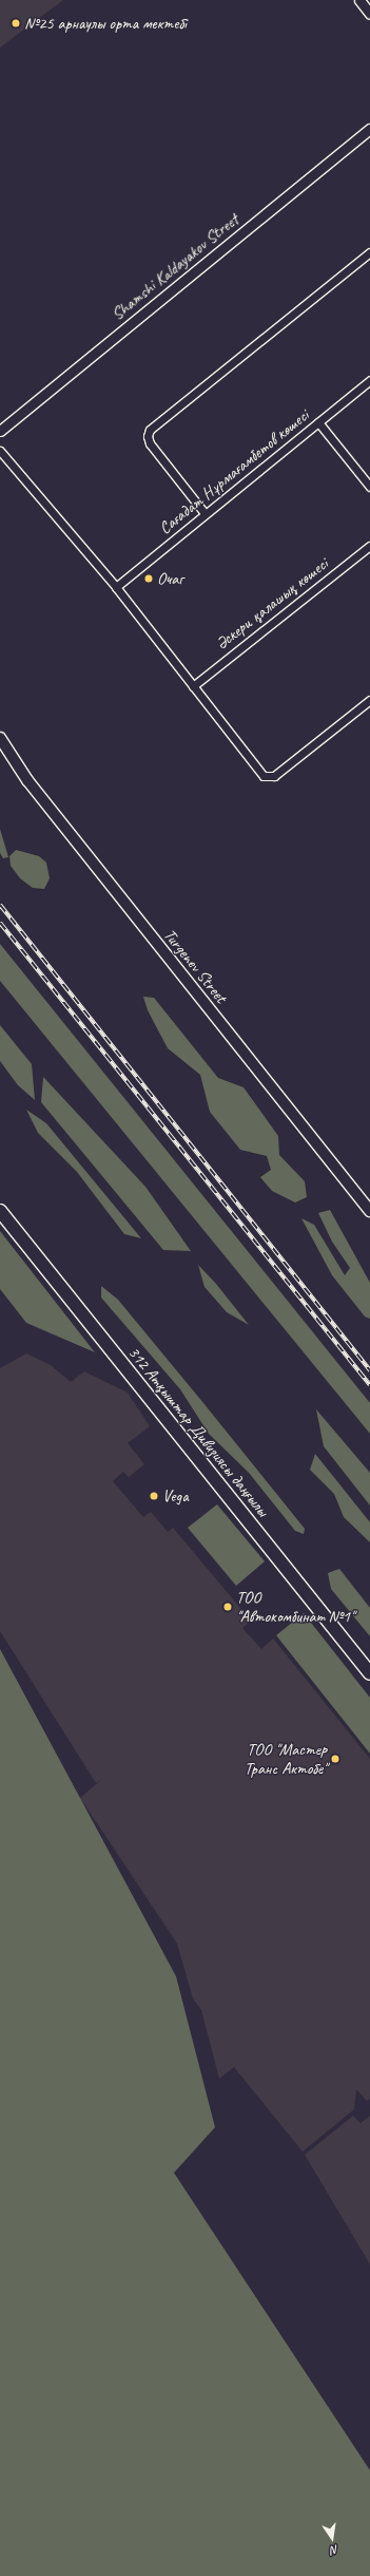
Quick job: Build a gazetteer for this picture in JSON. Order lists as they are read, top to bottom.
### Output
{
  "streets": {
    "highway": ["312 Атқыштар Дивизиясы даңғылы"],
    "main road": ["Turgenev Street"],
    "street": ["Shamshi Kaldayakov Street", "Сағадат Нұрмағамбетов көшесі", "Әскери қалашық көшесі"]
  },
  "places": [
    "№25 арнаулы орта мектебі",
    "Очаг",
    "Vega",
    "ТОО \"Автокомбинат №1\"",
    "ТОО \"Мастер Транс Актобе\""
  ],
  "north": "bottom"
}
